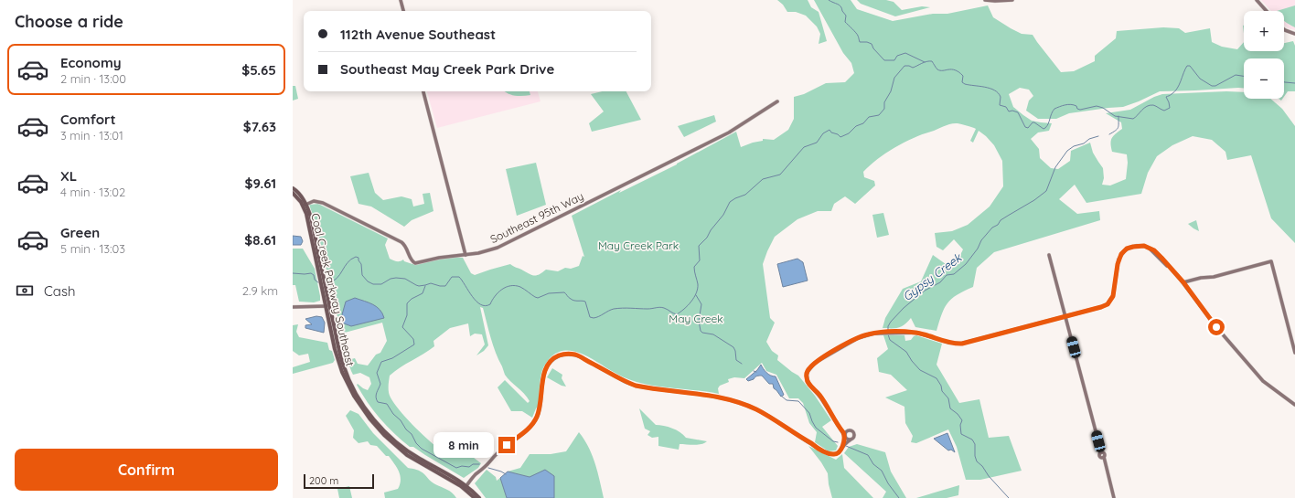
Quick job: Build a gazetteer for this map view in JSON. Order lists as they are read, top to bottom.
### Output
{
  "streets": {
    "main road": ["Coal Creek Parkway Southeast"],
    "street": ["Southeast 95th Way"]
  },
  "crossings": [
    ["Southeast 95th Way", "Coal Creek Parkway Southeast"]
  ],
  "water": ["Gypsy Creek"],
  "parks": ["May Creek Park", "May Creek"],
  "scale_bar": "200 m",
  "page": {
    "heading": "Choose a ride",
    "map_buttons": ["+", "−"],
    "banner": ["112th Avenue Southeast", "Southeast May Creek Park Drive"],
    "list": [
      {
        "name": "Economy",
        "note": "2 min · 13:00",
        "value": "$5.65"
      },
      {
        "name": "Comfort",
        "note": "3 min · 13:01",
        "value": "$7.63"
      },
      {
        "name": "XL",
        "note": "4 min · 13:02",
        "value": "$9.61"
      },
      {
        "name": "Green",
        "note": "5 min · 13:03",
        "value": "$8.61"
      }
    ],
    "pay": ["Cash", "2.9 km"],
    "bubble": "8 min",
    "buttons": "Confirm",
    "scale": "200 m"
  }
}
